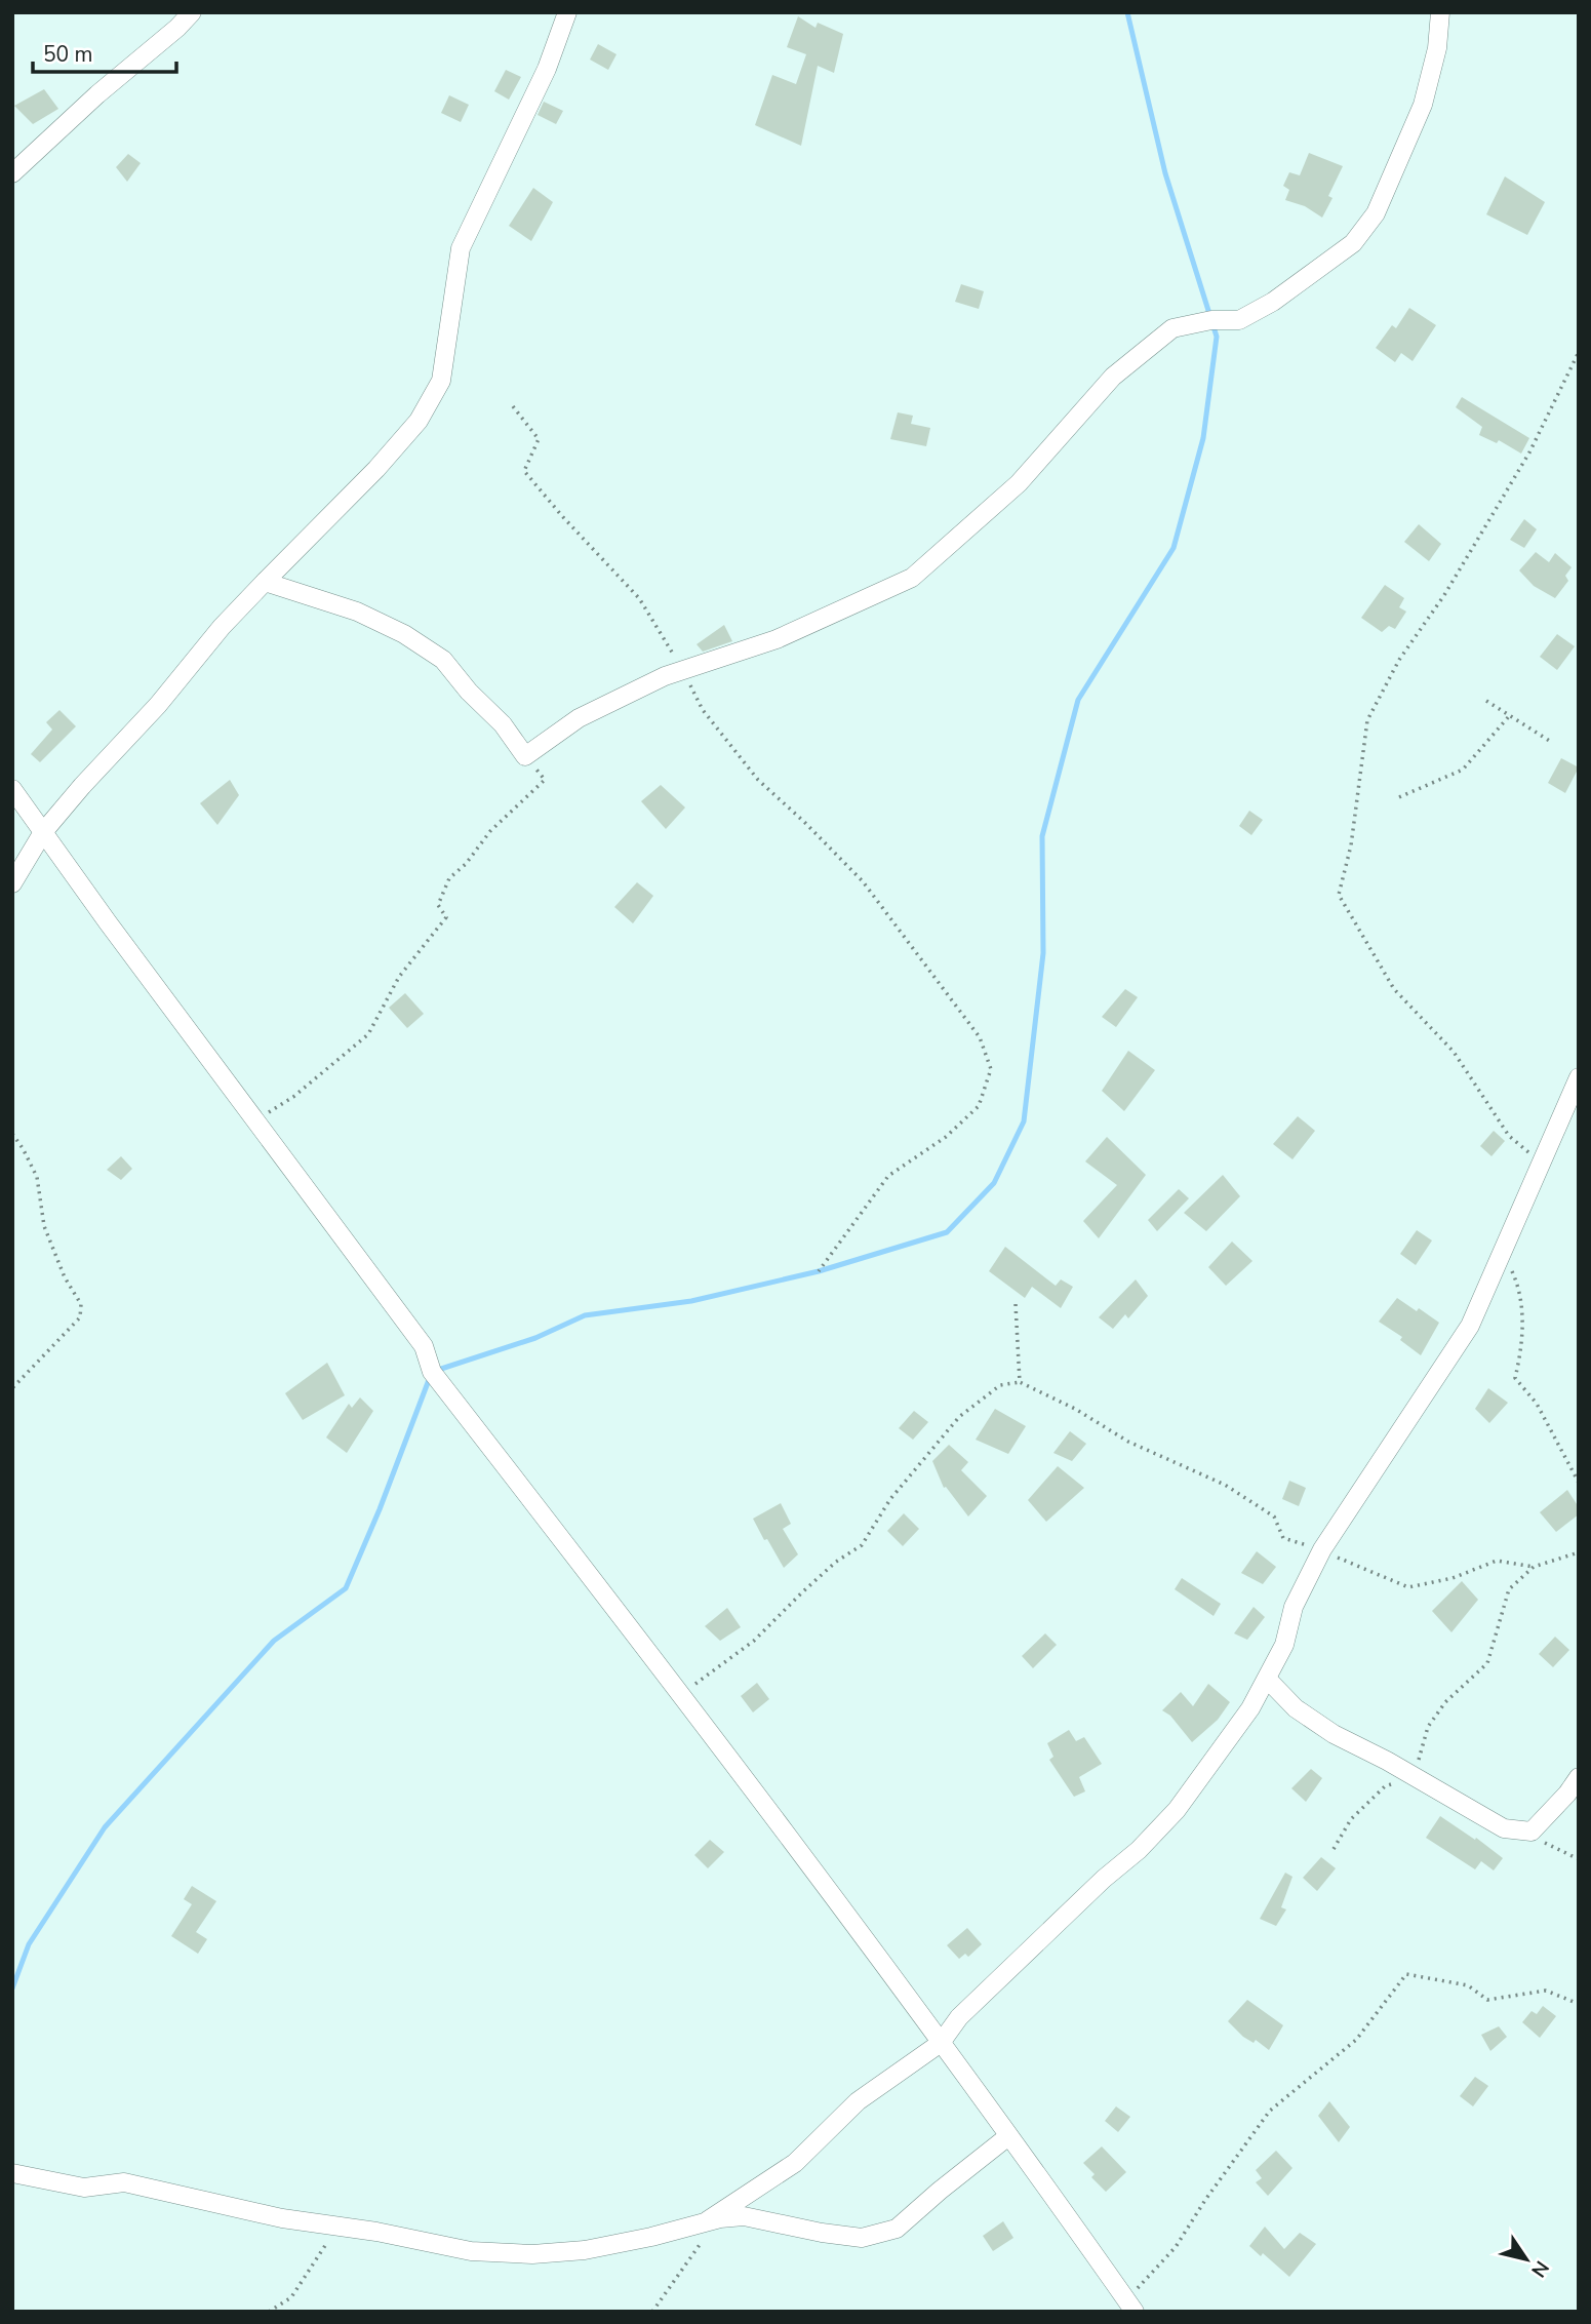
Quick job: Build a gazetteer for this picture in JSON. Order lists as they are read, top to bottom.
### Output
{
  "scale_bar": "50 m",
  "north": "bottom right"
}
